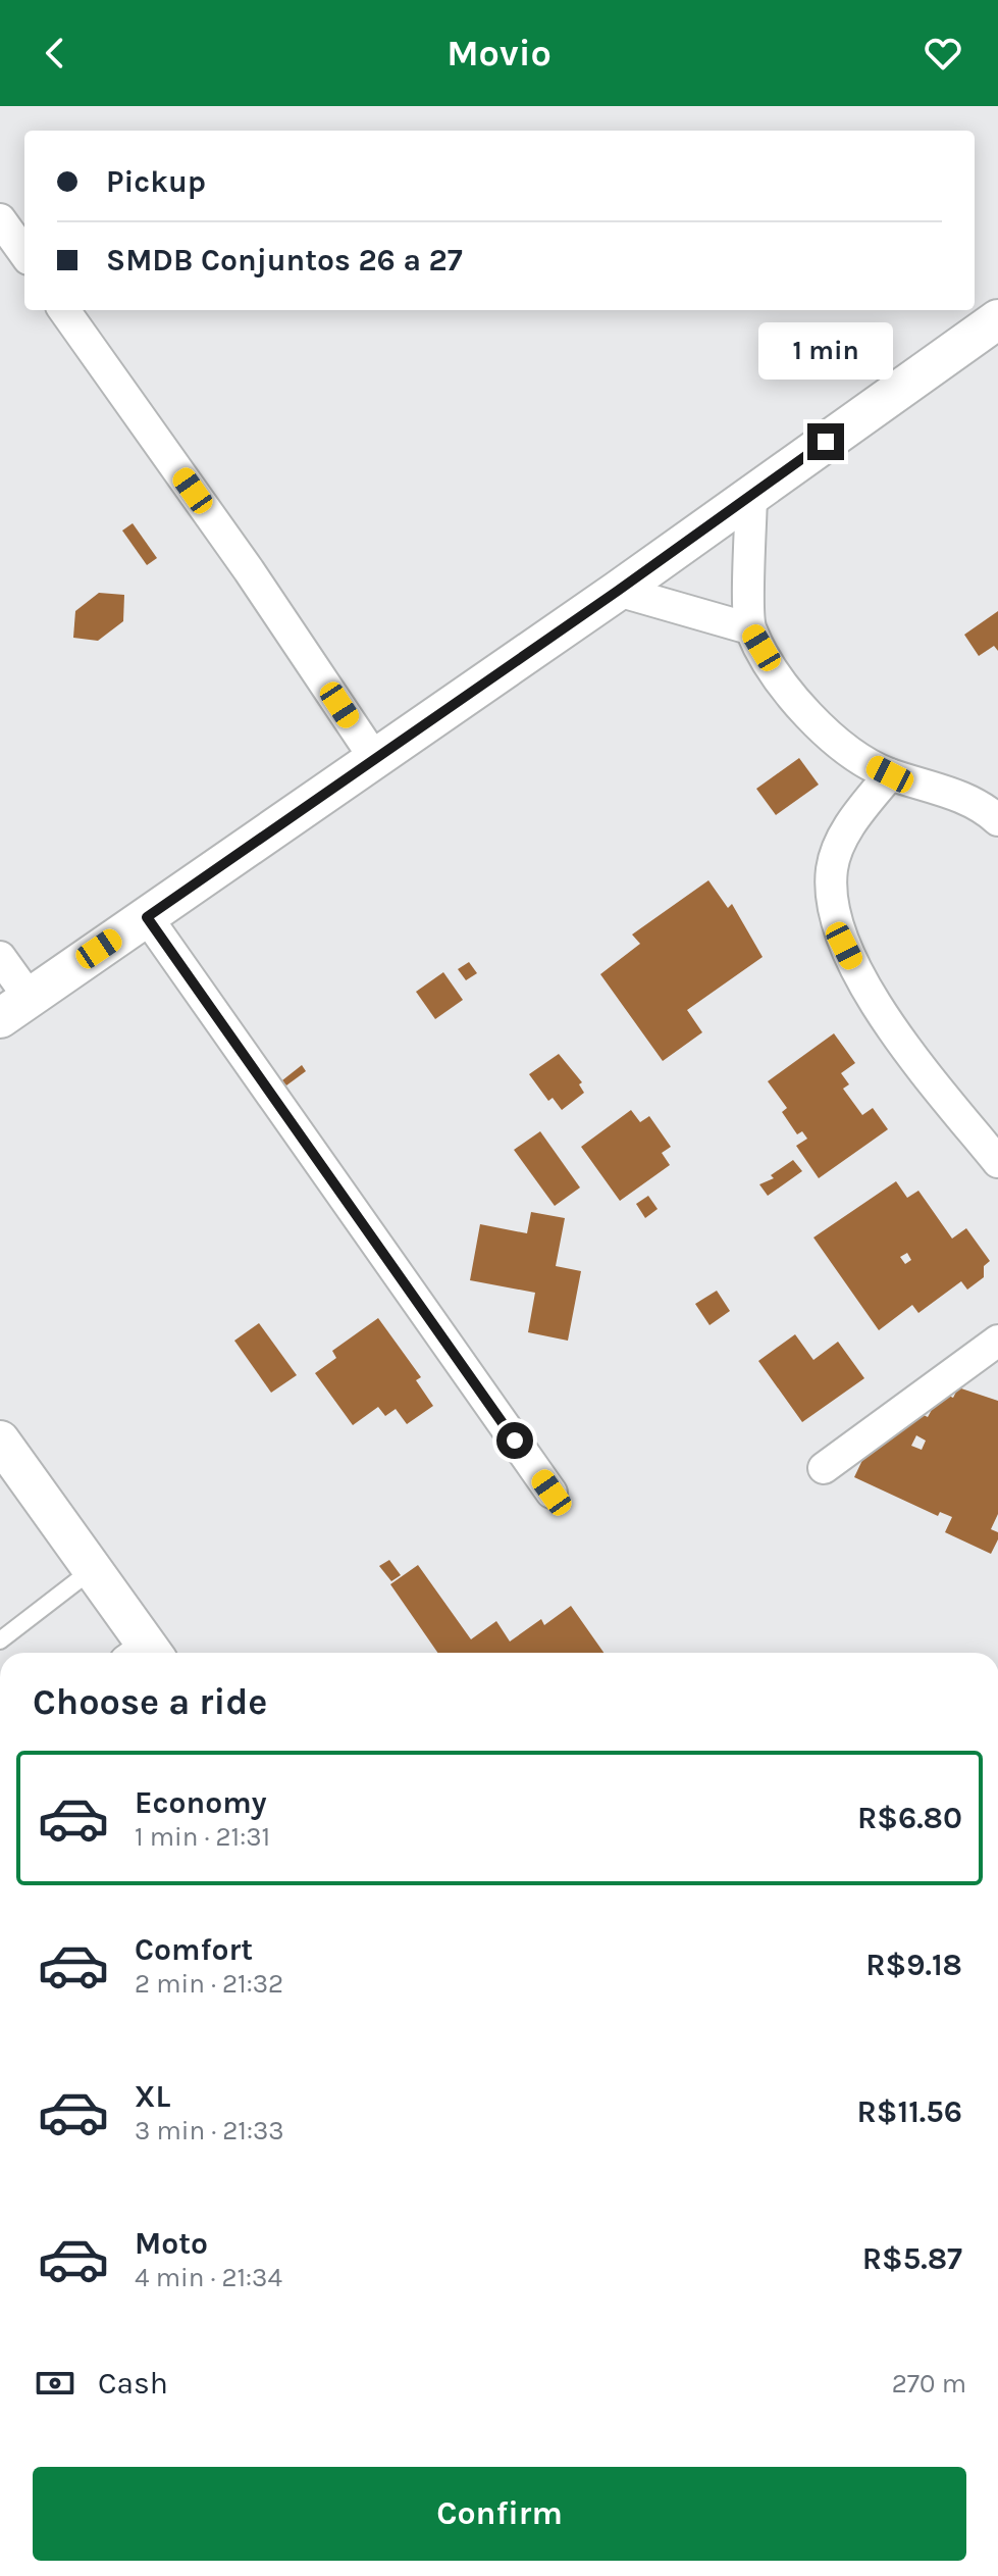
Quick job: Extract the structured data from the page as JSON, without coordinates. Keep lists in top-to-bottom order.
{
  "page": {
    "header": "Movio",
    "banner": ["Pickup", "SMDB Conjuntos 26 a 27"],
    "bubble": "1 min",
    "heading": "Choose a ride",
    "list": [
      {
        "name": "Economy",
        "note": "1 min · 21:31",
        "value": "R$6.80"
      },
      {
        "name": "Comfort",
        "note": "2 min · 21:32",
        "value": "R$9.18"
      },
      {
        "name": "XL",
        "note": "3 min · 21:33",
        "value": "R$11.56"
      },
      {
        "name": "Moto",
        "note": "4 min · 21:34",
        "value": "R$5.87"
      }
    ],
    "pay": ["Cash", "270 m"],
    "buttons": "Confirm"
  }
}
